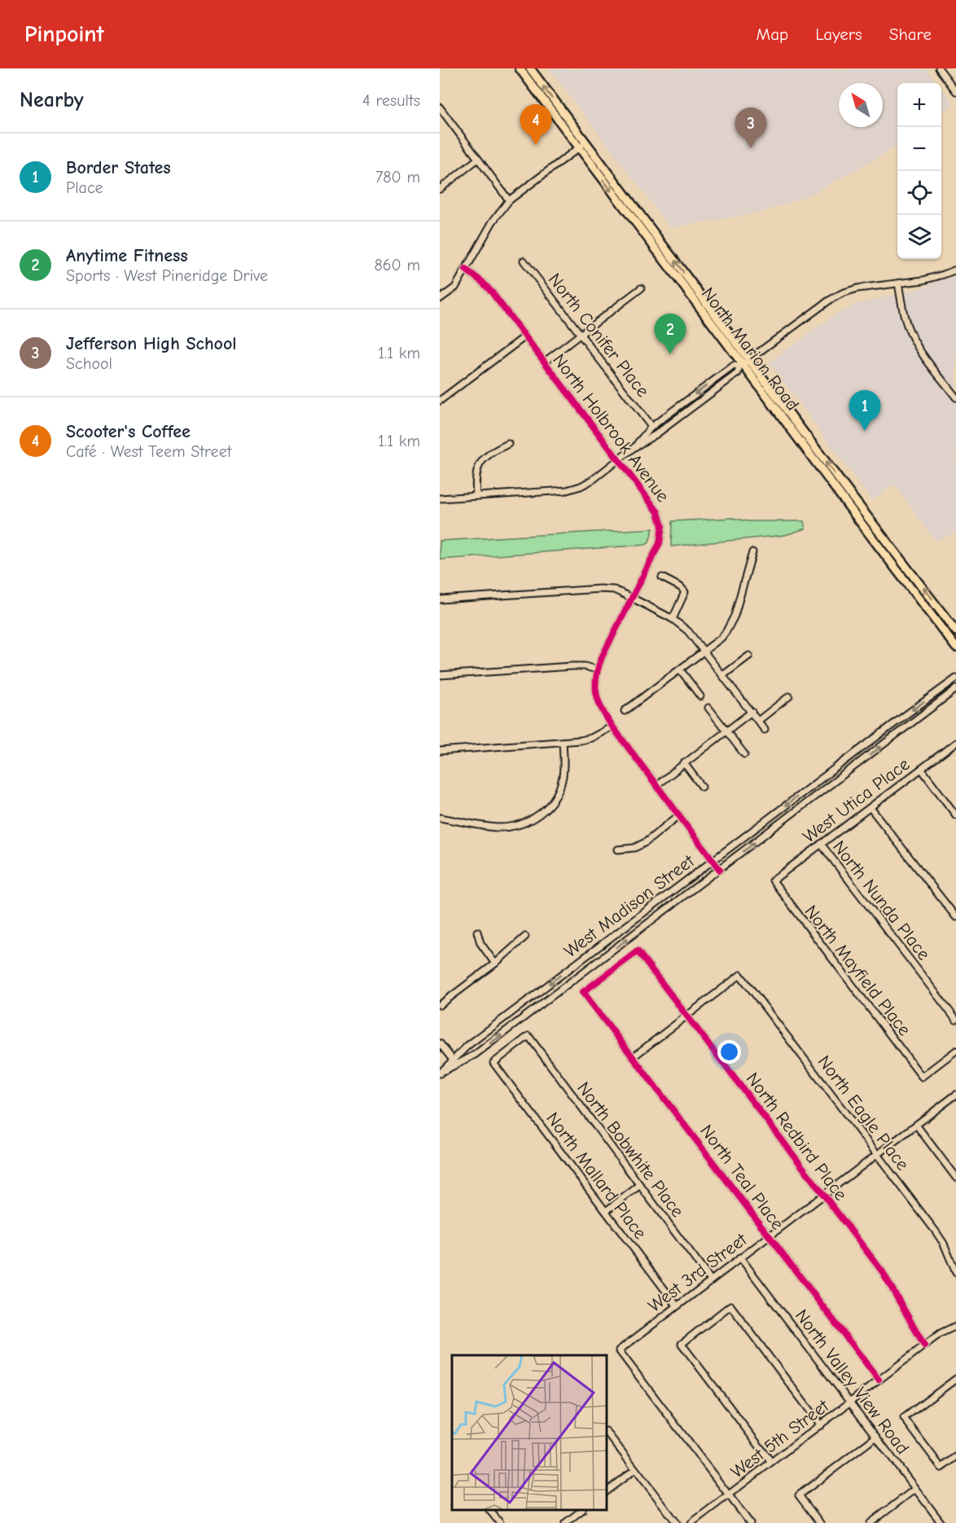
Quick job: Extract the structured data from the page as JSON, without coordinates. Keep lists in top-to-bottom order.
{
  "streets": {
    "main road": ["North Marion Road"],
    "street": [
      "North Conifer Place",
      "North Holbrook Avenue",
      "West Utica Place",
      "North Nunda Place",
      "West Madison Street",
      "North Mayfield Place",
      "North Eagle Place",
      "North Redbird Place",
      "North Bobwhite Place",
      "North Mallard Place",
      "North Teal Place",
      "West 3rd Street",
      "North Valley View Road",
      "West 5th Street"
    ]
  },
  "crossings": [
    ["North Holbrook Avenue", "West Madison Street"],
    ["West Utica Place", "North Nunda Place"],
    ["West Utica Place", "North Mayfield Place"],
    ["North Eagle Place", "North Redbird Place"],
    ["North Eagle Place", "West 3rd Street"],
    ["North Redbird Place", "North Teal Place"],
    ["North Redbird Place", "West 3rd Street"],
    ["North Redbird Place", "West 5th Street"],
    ["North Bobwhite Place", "North Mallard Place"],
    ["North Bobwhite Place", "West 3rd Street"],
    ["North Mallard Place", "West 3rd Street"],
    ["North Teal Place", "West 3rd Street"],
    ["North Teal Place", "West 5th Street"],
    ["West 3rd Street", "North Valley View Road"],
    ["West 3rd Street", "West 5th Street"],
    ["North Valley View Road", "West 5th Street"]
  ],
  "north": "top left",
  "page": {
    "header": "Pinpoint",
    "nav": ["Map", "Layers", "Share"],
    "heading": ["Nearby", "4 results"],
    "map_buttons": ["+", "−"],
    "pins": [
      "4",
      "3",
      "2",
      "1"
    ],
    "list": [
      {
        "mark": "1",
        "name": "Border States",
        "note": "Place",
        "value": "780 m"
      },
      {
        "mark": "2",
        "name": "Anytime Fitness",
        "note": "Sports · West Pineridge Drive",
        "value": "860 m"
      },
      {
        "mark": "3",
        "name": "Jefferson High School",
        "note": "School",
        "value": "1.1 km"
      },
      {
        "mark": "4",
        "name": "Scooter's Coffee",
        "note": "Café · West Teem Street",
        "value": "1.1 km"
      }
    ]
  }
}
